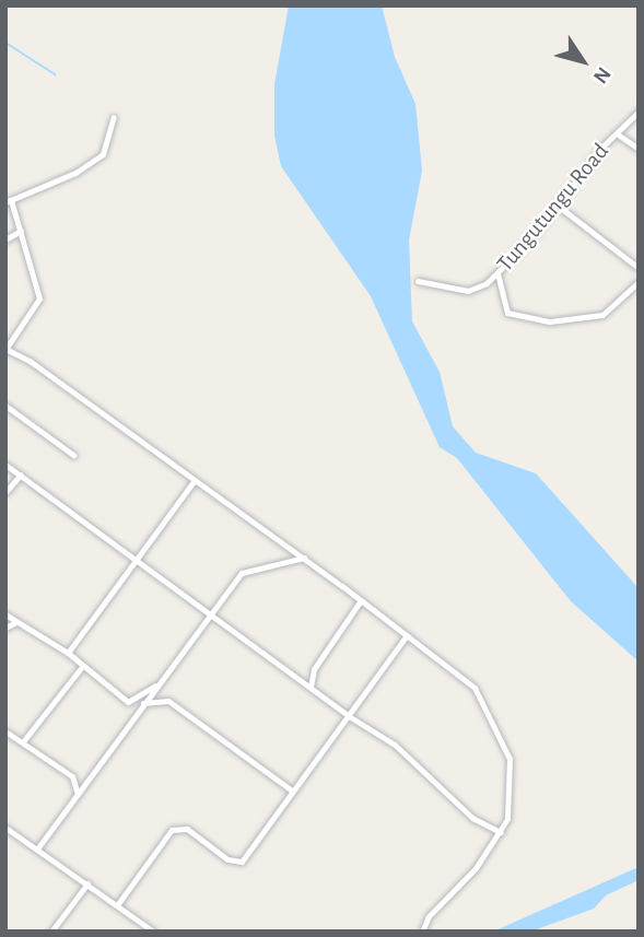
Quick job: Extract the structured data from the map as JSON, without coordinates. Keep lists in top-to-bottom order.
{
  "streets": {
    "street": ["Tungutungu Road"]
  },
  "north": "bottom right"
}
